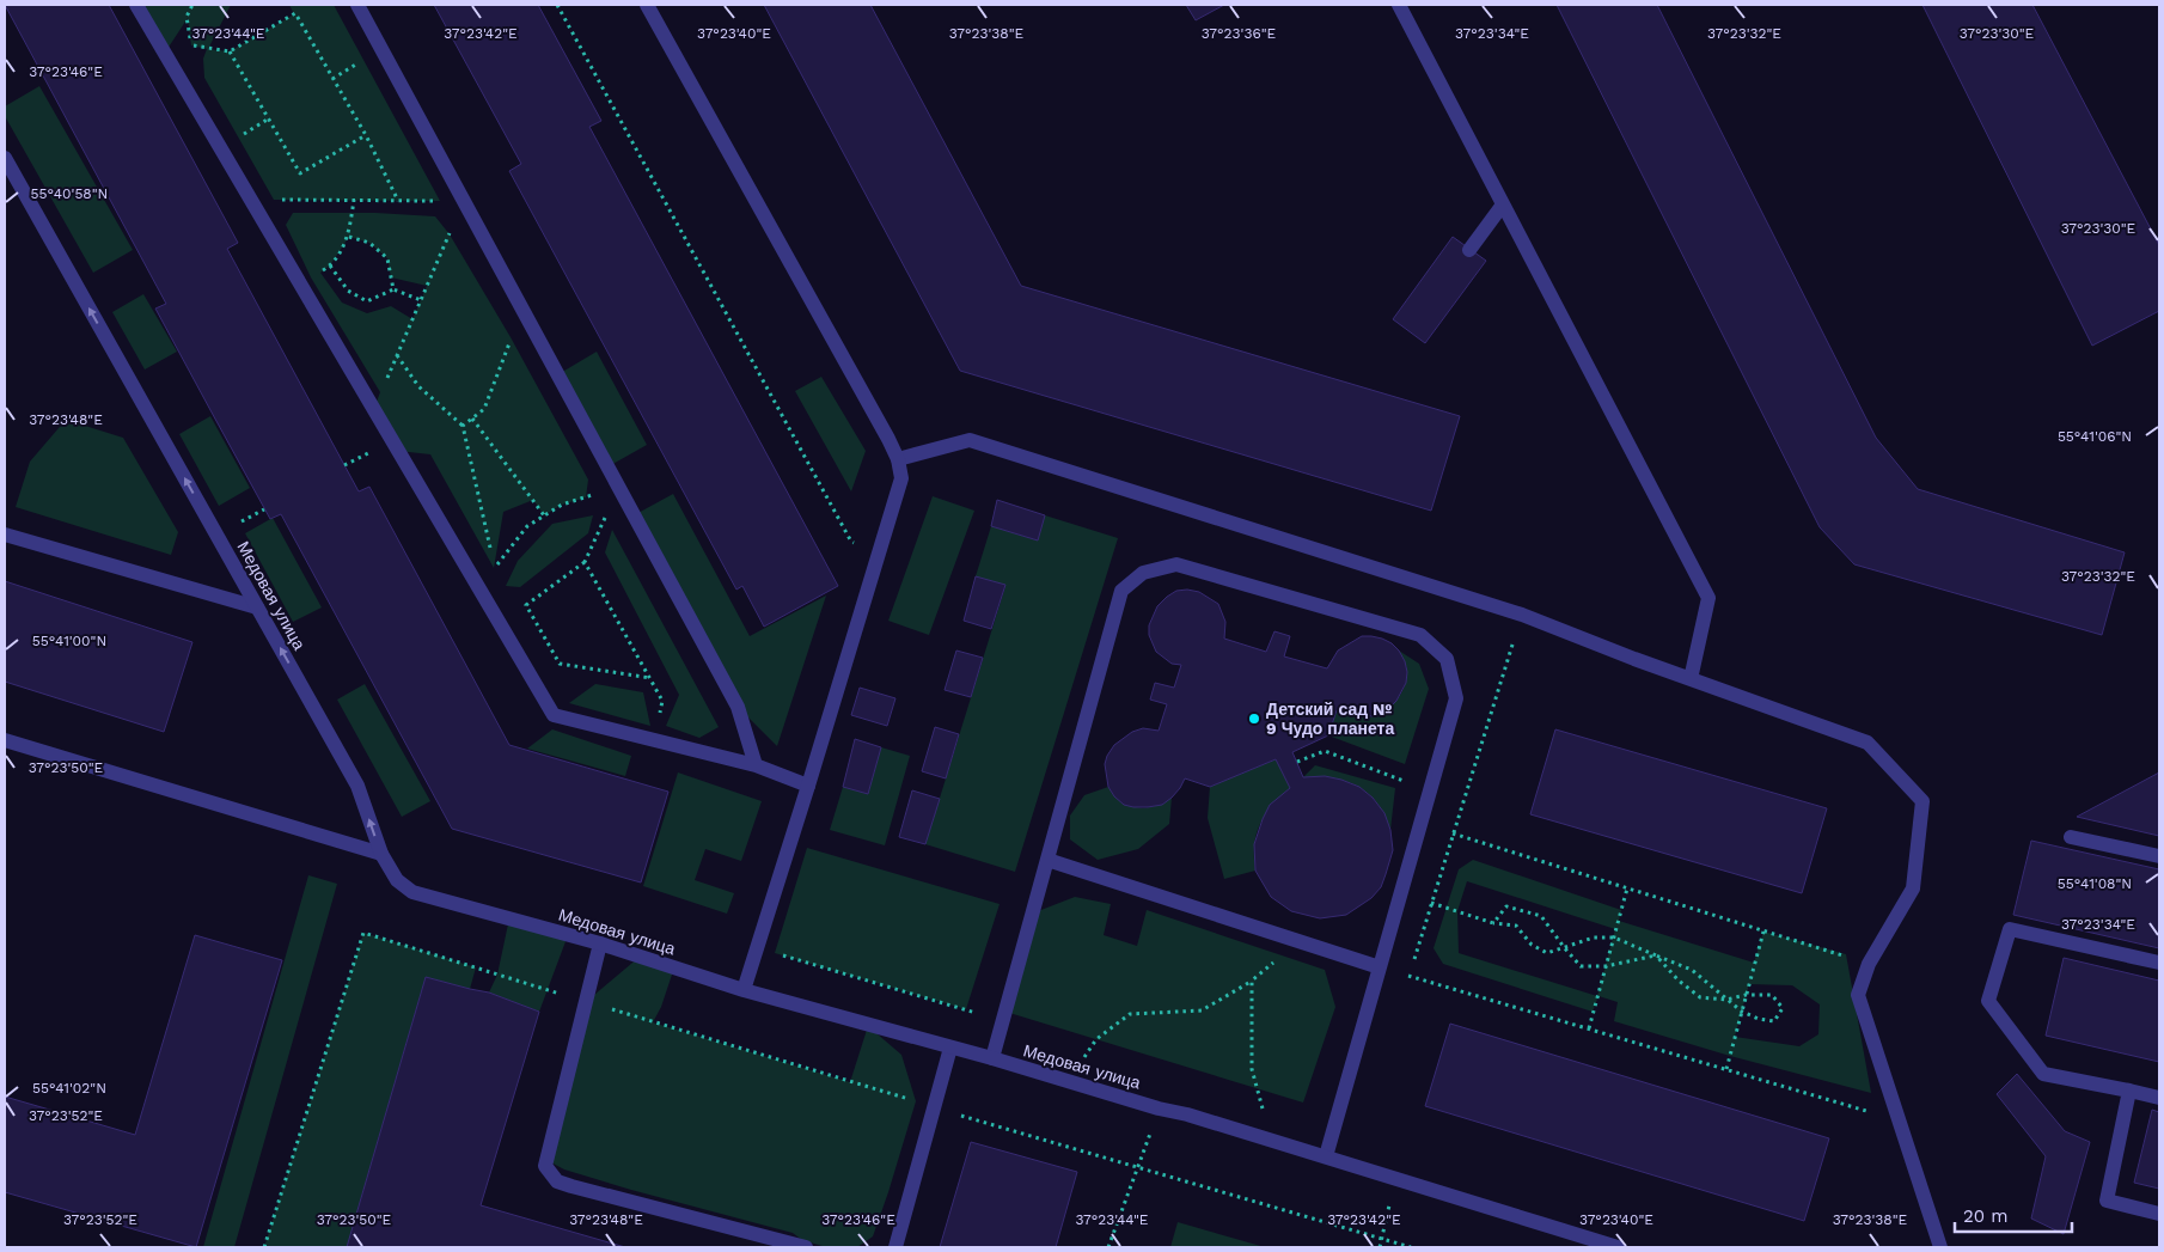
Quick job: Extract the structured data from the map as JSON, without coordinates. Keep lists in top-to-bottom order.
{
  "streets": {
    "street": ["Медовая улица"]
  },
  "one_way": ["Медовая улица"],
  "places": ["Детский сад № 9 Чудо планета"],
  "scale_bar": "20 m",
  "coordinates": [
    "37°23'44\"E",
    "37°23'42\"E",
    "37°23'40\"E",
    "37°23'38\"E",
    "37°23'36\"E",
    "37°23'34\"E",
    "37°23'32\"E",
    "37°23'30\"E",
    "37°23'46\"E",
    "55°40'58\"N",
    "37°23'48\"E",
    "55°41'06\"N",
    "55°41'00\"N",
    "37°23'50\"E",
    "55°41'08\"N",
    "55°41'02\"N",
    "37°23'52\"E"
  ]
}
